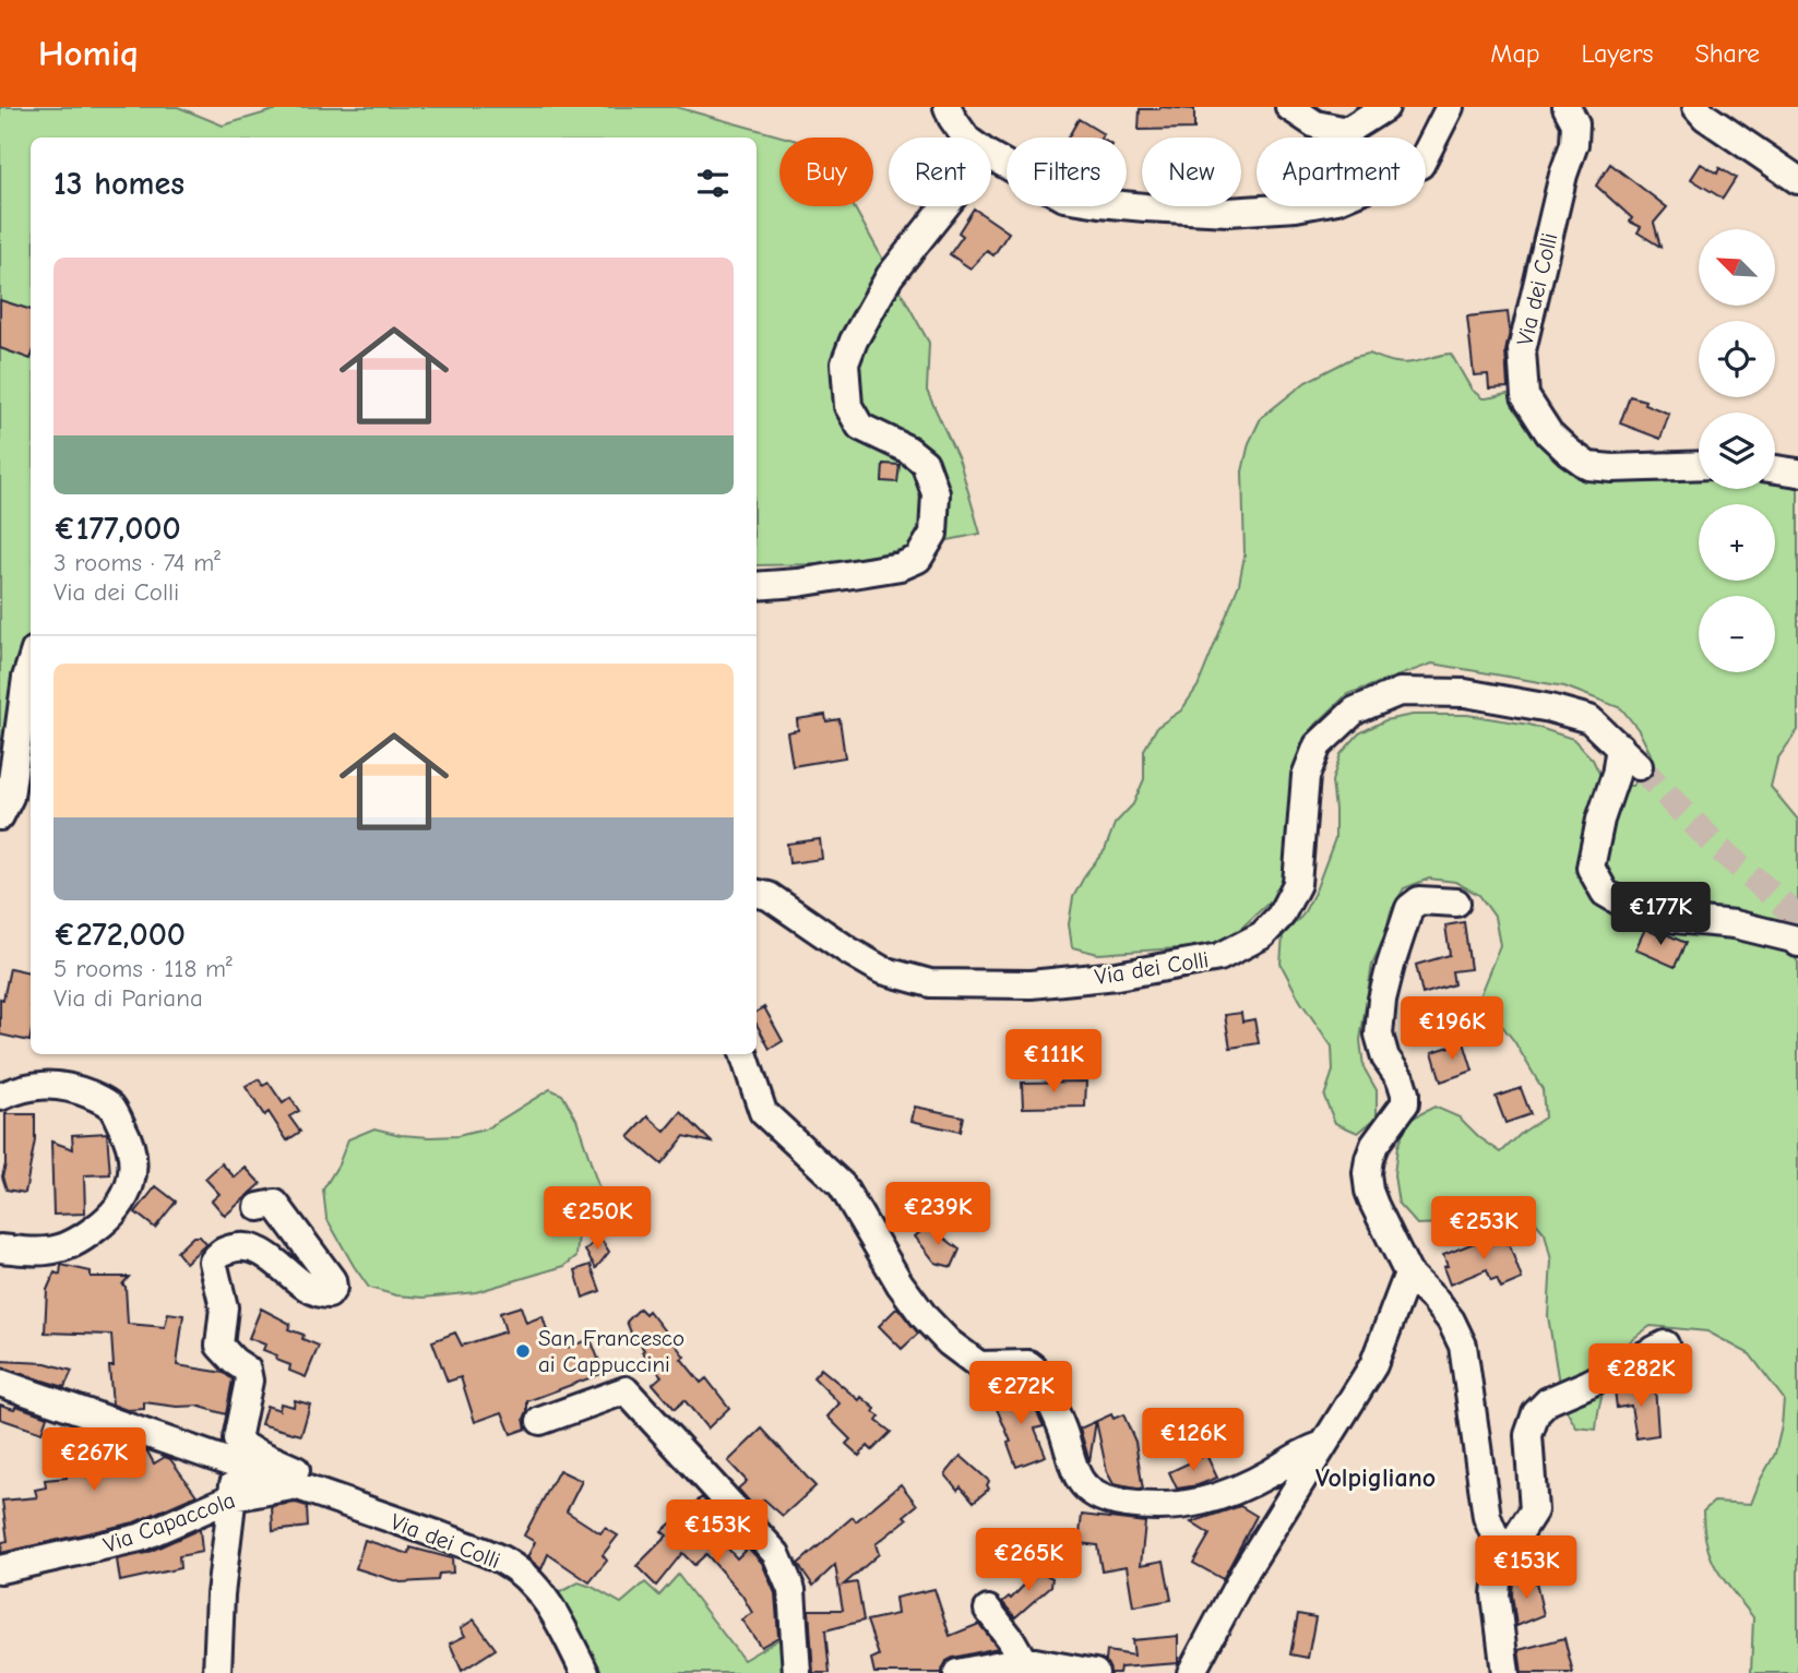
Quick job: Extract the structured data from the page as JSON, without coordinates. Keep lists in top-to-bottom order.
{
  "streets": {
    "street": ["Via dei Colli", "Via Capaccola"]
  },
  "crossings": [
    ["Via dei Colli", "Via Capaccola"]
  ],
  "districts": ["Volpigliano"],
  "places": ["San Francesco ai Cappuccini"],
  "north": "top left",
  "page": {
    "header": "Homiq",
    "nav": ["Map", "Layers", "Share"],
    "chip": [
      "Buy",
      "Rent",
      "Filters",
      "New",
      "Apartment"
    ],
    "heading": "13 homes",
    "map_buttons": ["+", "−"],
    "list": [
      {
        "name": "€177,000",
        "note": "3 rooms · 74 m² · Via dei Colli"
      },
      {
        "name": "€272,000",
        "note": "5 rooms · 118 m² · Via di Pariana"
      }
    ],
    "price": [
      "€177K",
      "€196K",
      "€111K",
      "€239K",
      "€250K",
      "€253K",
      "€282K",
      "€272K",
      "€126K",
      "€267K",
      "€153K",
      "€265K",
      "€153K"
    ]
  }
}
